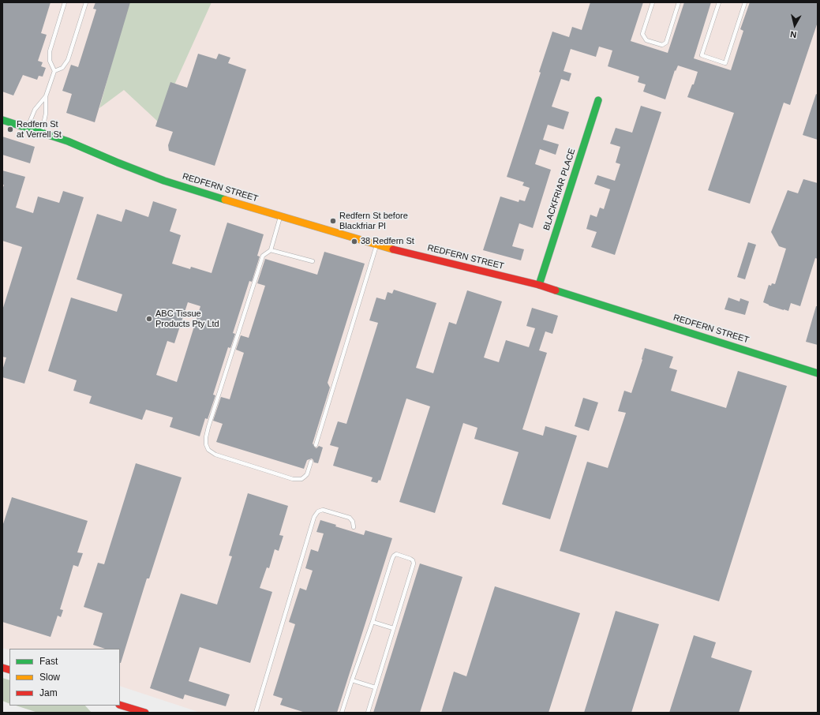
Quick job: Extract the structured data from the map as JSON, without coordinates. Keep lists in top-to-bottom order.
{
  "streets": {
    "street": ["REDFERN STREET", "BLACKFRIAR PLACE"]
  },
  "crossings": [
    ["REDFERN STREET", "BLACKFRIAR PLACE"]
  ],
  "places": [
    "Redfern St at Verrell St",
    "Redfern St before Blackfriar Pl",
    "38 Redfern St",
    "ABC Tissue Products Pty Ltd"
  ],
  "legend": ["Fast", "Slow", "Jam"],
  "north": "bottom"
}
